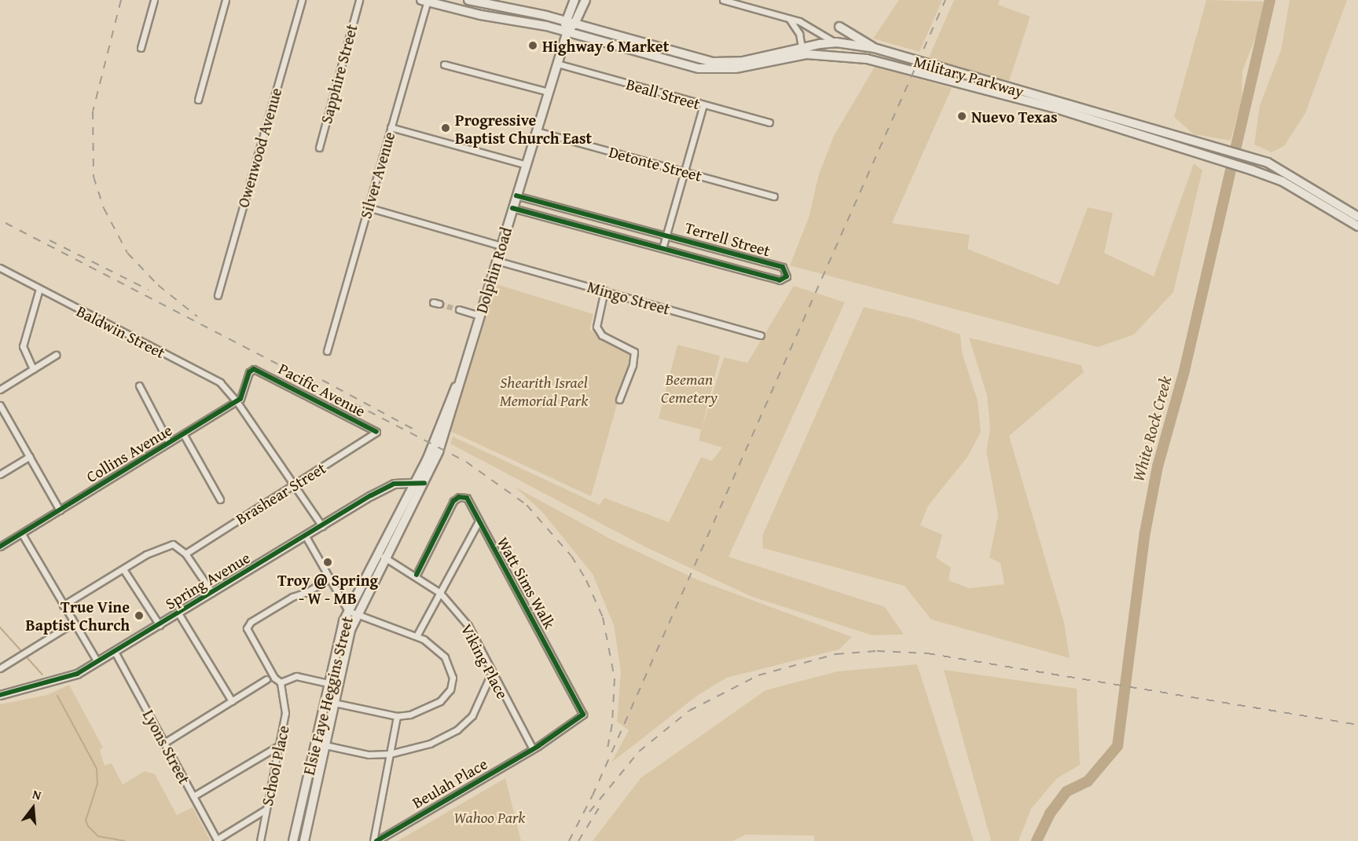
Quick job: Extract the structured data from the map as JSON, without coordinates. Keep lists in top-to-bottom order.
{
  "streets": {
    "main road": ["Military Parkway", "Dolphin Road", "Elsie Faye Heggins Street"],
    "street": [
      "Sapphire Street",
      "Beall Street",
      "Owenwood Avenue",
      "Detonte Street",
      "Silver Avenue",
      "Terrell Street",
      "Mingo Street",
      "Baldwin Street",
      "Pacific Avenue",
      "Collins Avenue",
      "Brashear Street",
      "Spring Avenue",
      "Watt Sims Walk",
      "Viking Place",
      "Lyons Street",
      "School Place",
      "Beulah Place"
    ]
  },
  "crossings": [
    ["Military Parkway", "Silver Avenue"],
    ["Military Parkway", "Dolphin Road"],
    ["Beall Street", "Dolphin Road"],
    ["Detonte Street", "Dolphin Road"],
    ["Terrell Street", "Dolphin Road"],
    ["Dolphin Road", "Mingo Street"],
    ["Dolphin Road", "Spring Avenue"],
    ["Dolphin Road", "Elsie Faye Heggins Street"],
    ["Baldwin Street", "Pacific Avenue"],
    ["Baldwin Street", "Collins Avenue"],
    ["Baldwin Street", "Brashear Street"],
    ["Baldwin Street", "Spring Avenue"],
    ["Pacific Avenue", "Collins Avenue"],
    ["Pacific Avenue", "Brashear Street"],
    ["Spring Avenue", "Elsie Faye Heggins Street"],
    ["Spring Avenue", "Lyons Street"],
    ["Watt Sims Walk", "Viking Place"],
    ["Watt Sims Walk", "Beulah Place"],
    ["Viking Place", "Elsie Faye Heggins Street"],
    ["Viking Place", "Beulah Place"]
  ],
  "water": ["White Rock Creek"],
  "parks": ["Beeman Cemetery", "Shearith Israel Memorial Park", "Wahoo Park"],
  "places": [
    "Highway 6 Market",
    "Nuevo Texas",
    "Progressive Baptist Church East",
    "Troy @ Spring - W - MB",
    "True Vine Baptist Church"
  ],
  "north": "top"
}
